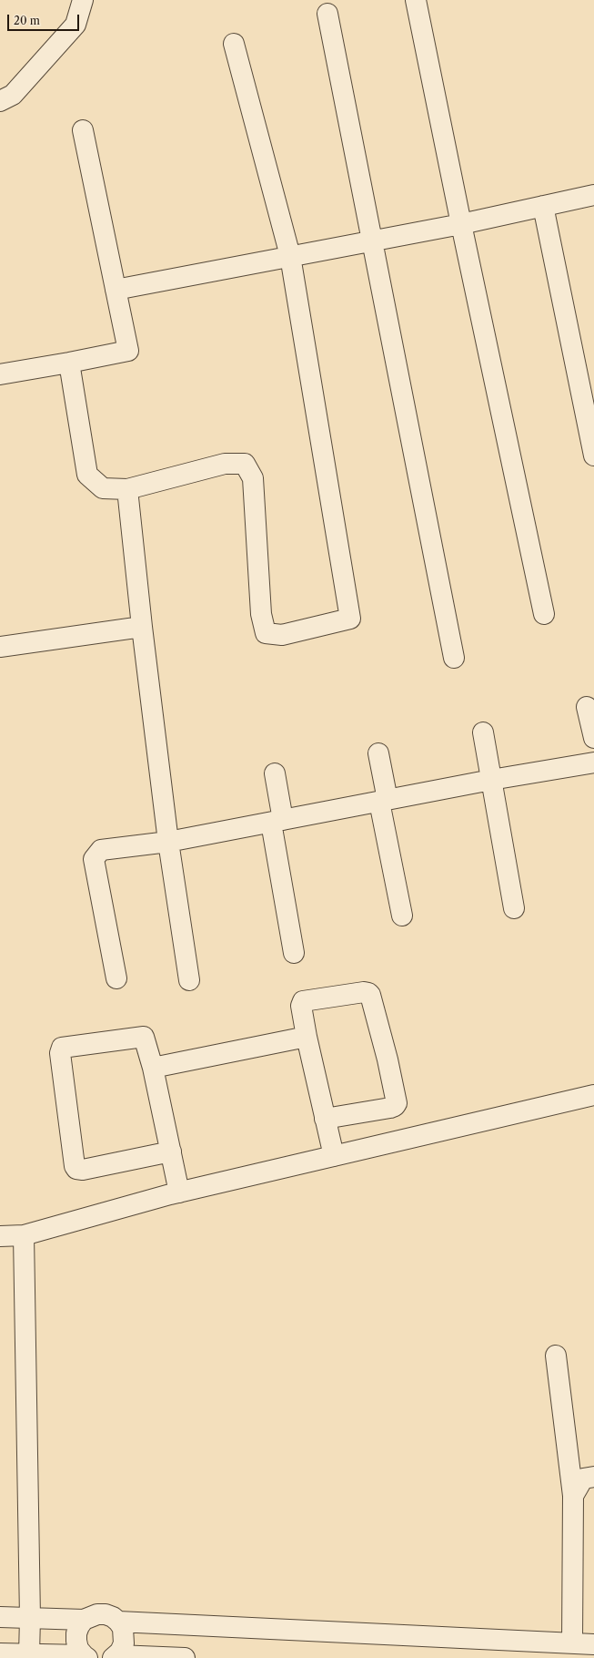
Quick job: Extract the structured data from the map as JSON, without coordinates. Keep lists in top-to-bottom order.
{
  "scale_bar": "20 m"
}
